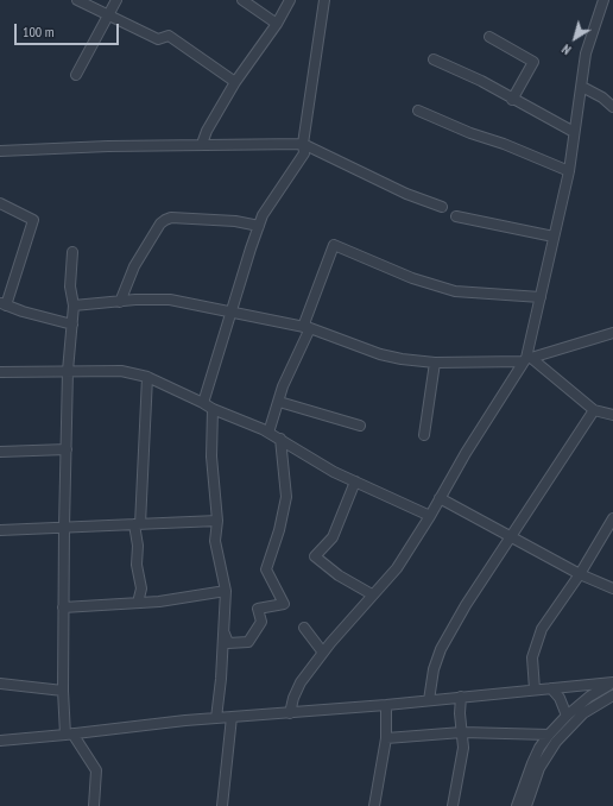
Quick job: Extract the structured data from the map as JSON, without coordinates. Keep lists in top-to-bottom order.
{
  "scale_bar": "100 m",
  "north": "bottom left"
}
